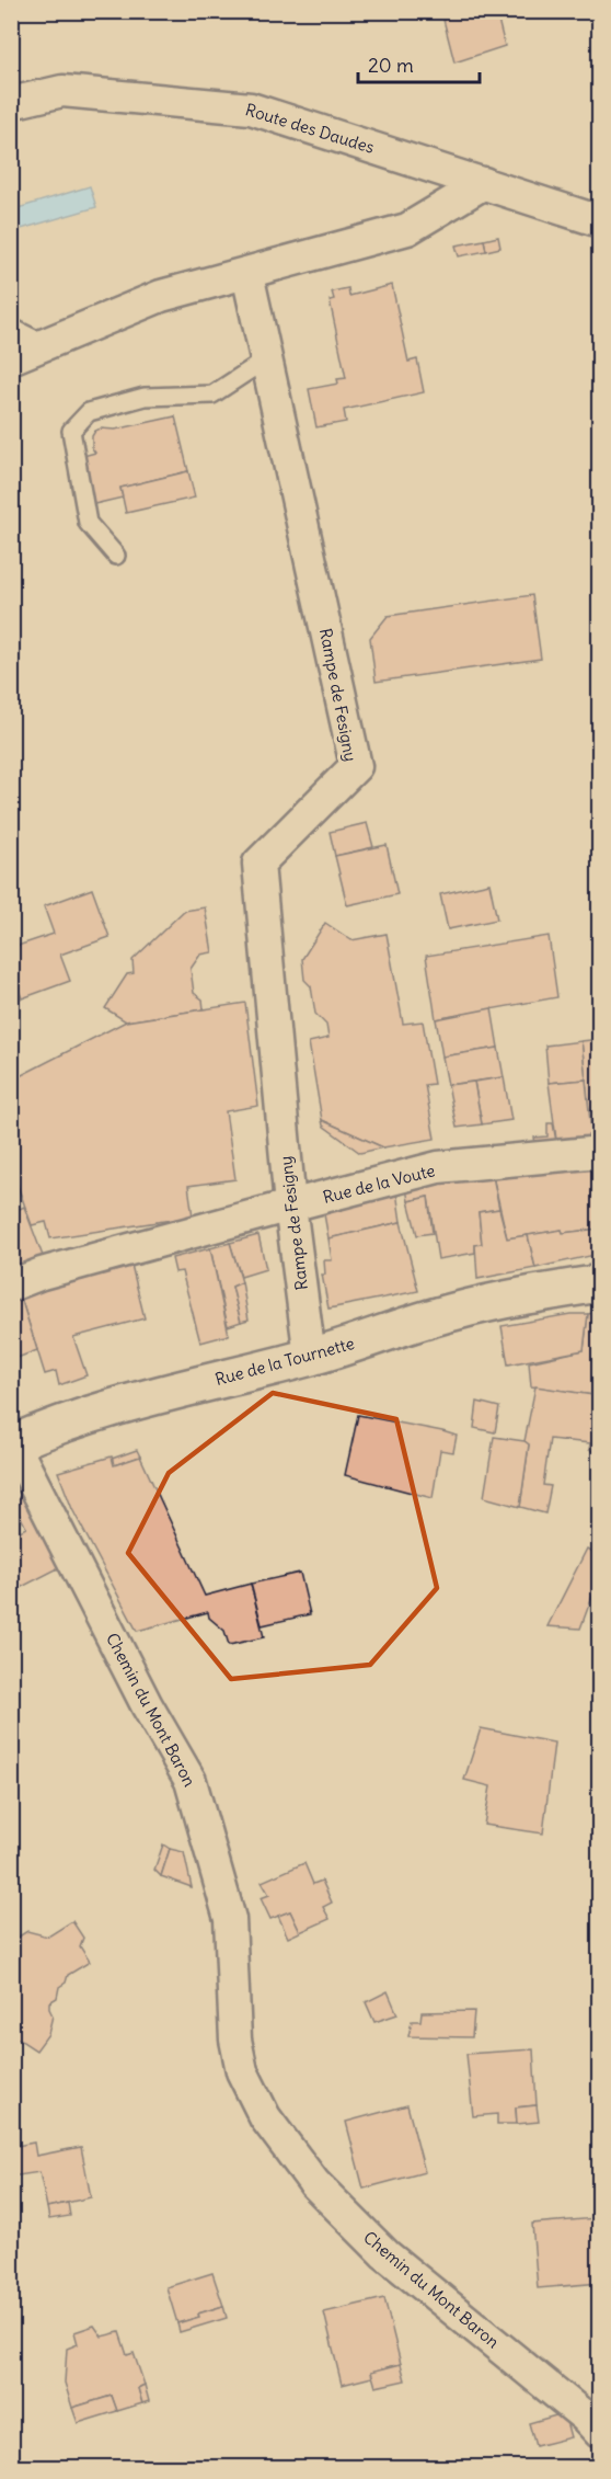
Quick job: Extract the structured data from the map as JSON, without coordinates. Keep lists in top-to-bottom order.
{
  "streets": {
    "main road": ["Rue de la Tournette"],
    "street": [
      "Route des Daudes",
      "Rampe de Fesigny",
      "Rue de la Voute",
      "Chemin du Mont Baron"
    ]
  },
  "crossings": [
    ["Rampe de Fesigny", "Rue de la Voute"],
    ["Rampe de Fesigny", "Rue de la Tournette"],
    ["Rue de la Tournette", "Chemin du Mont Baron"]
  ],
  "scale_bar": "20 m"
}
